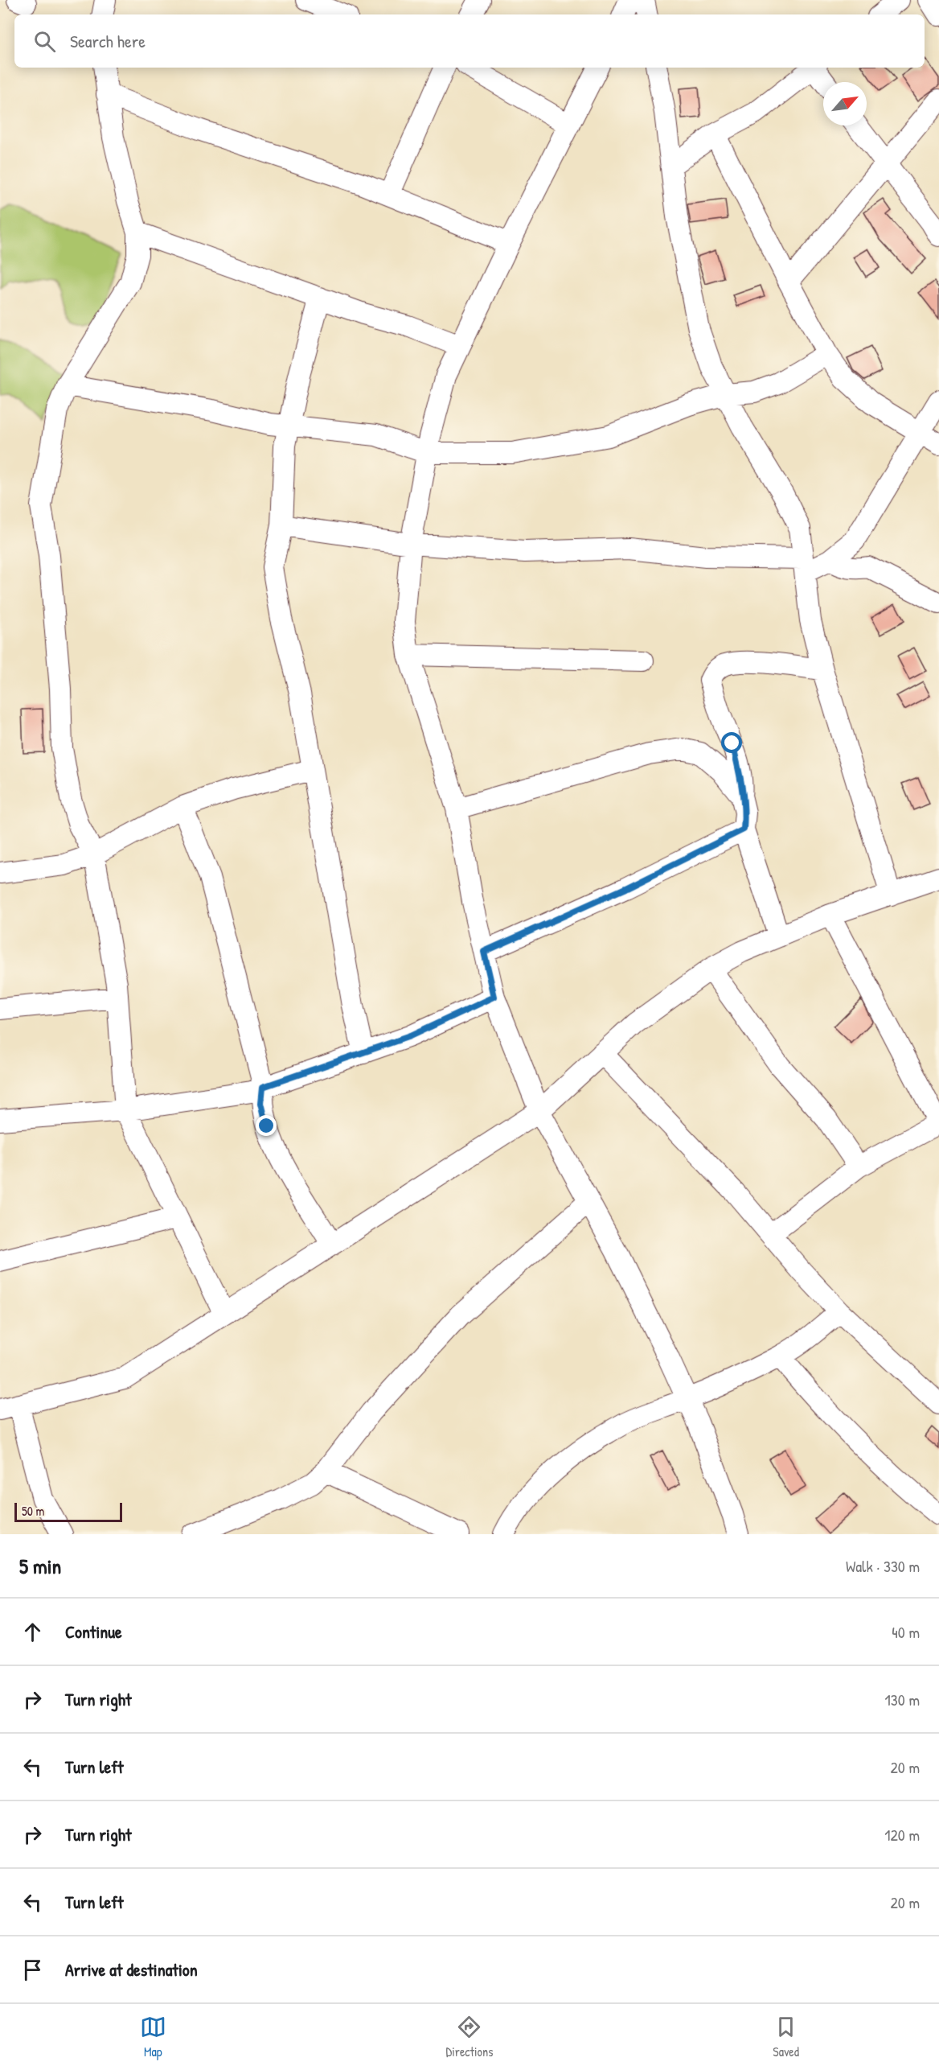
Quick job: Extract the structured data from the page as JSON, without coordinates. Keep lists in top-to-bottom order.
{
  "scale_bar": "50 m",
  "north": "top right",
  "page": {
    "search": "Search here",
    "scale": "50 m",
    "heading": ["5 min", "Walk · 330 m"],
    "list": [
      ["Continue", "40 m"],
      ["Turn right", "130 m"],
      ["Turn left", "20 m"],
      ["Turn right", "120 m"],
      ["Turn left", "20 m"],
      "Arrive at destination"
    ],
    "nav": ["Map", "Directions", "Saved"]
  }
}
